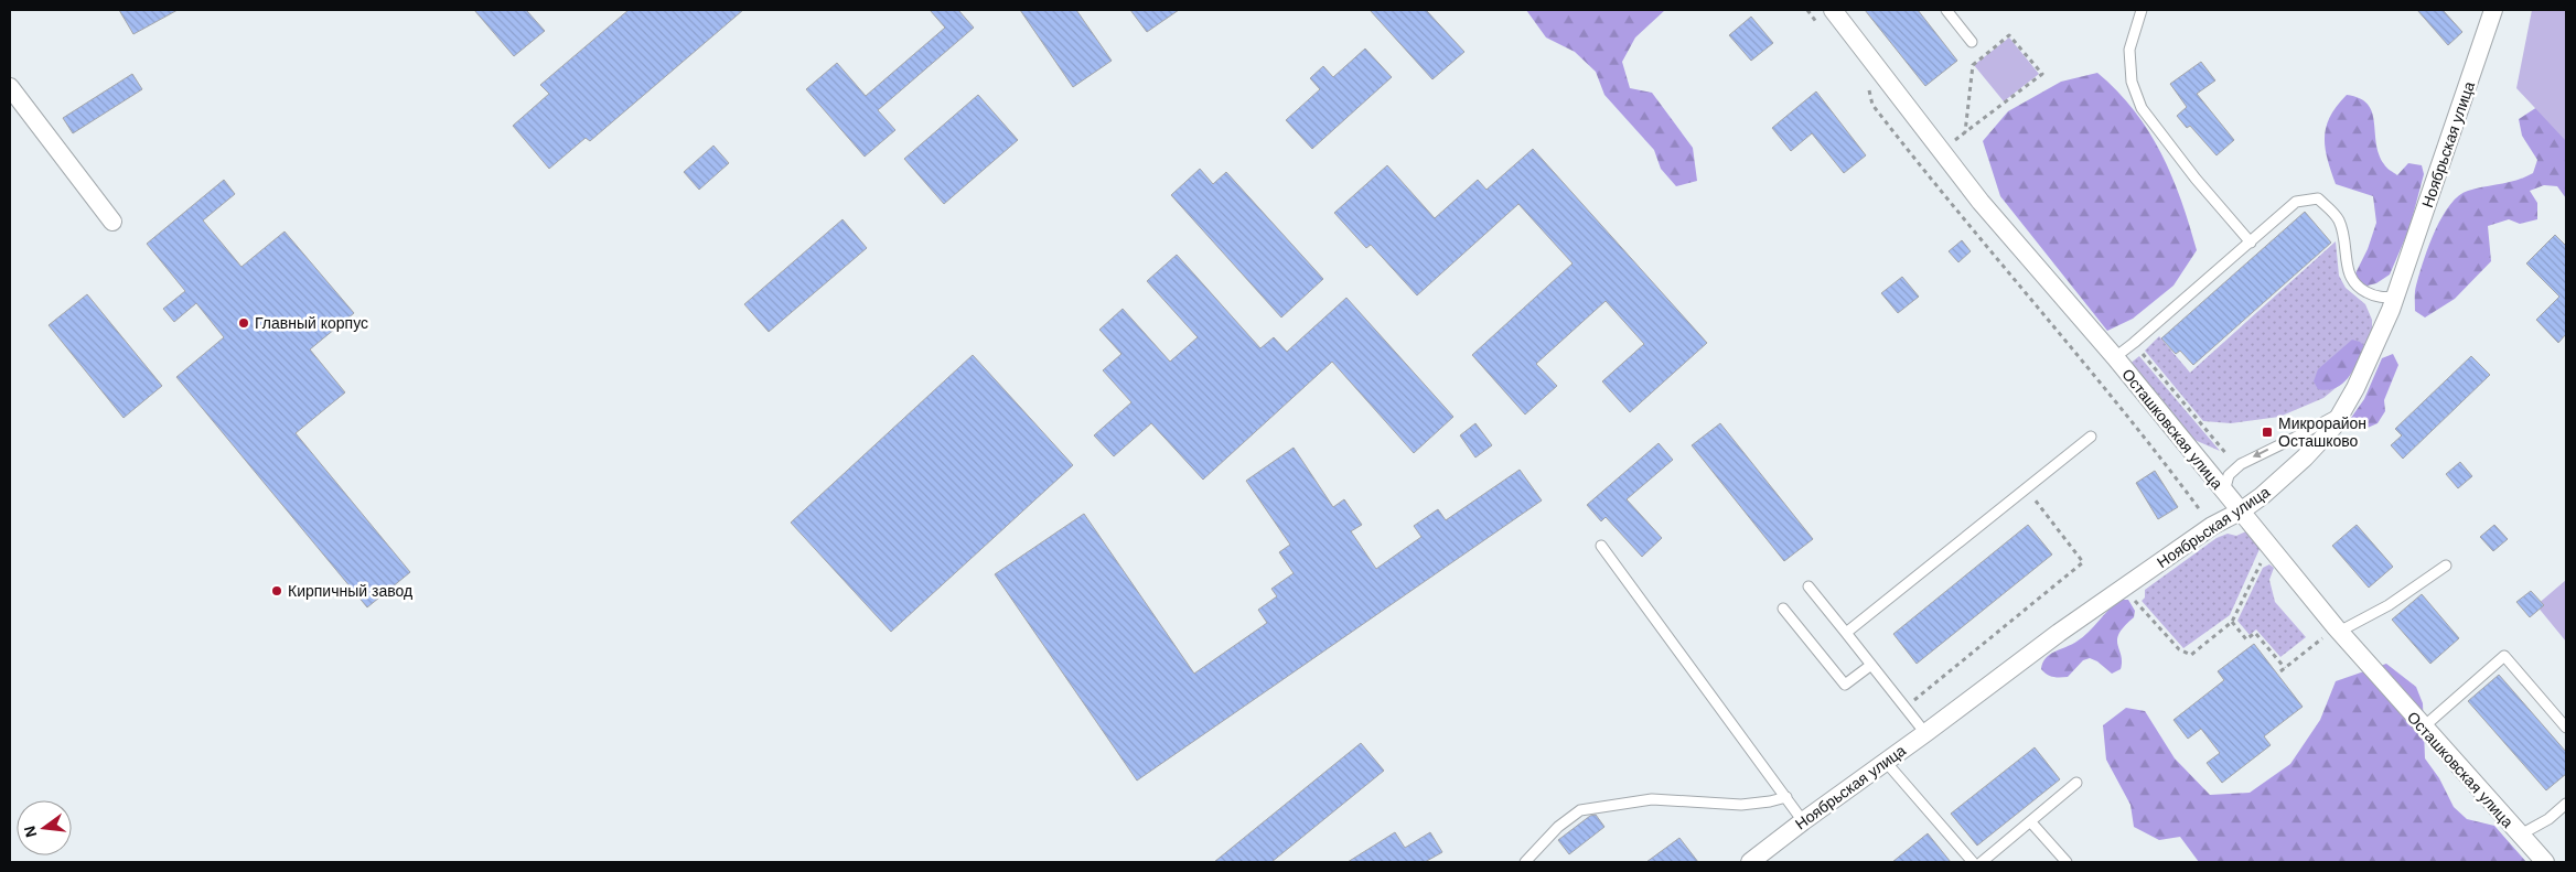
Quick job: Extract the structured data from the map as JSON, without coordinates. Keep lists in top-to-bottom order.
{
  "streets": {
    "street": ["Ноябрьская улица", "Осташковская улица"]
  },
  "crossings": [
    ["Ноябрьская улица", "Осташковская улица"]
  ],
  "places": {
    "other": ["Главный корпус", "Кирпичный завод"],
    "transit": ["Микрорайон Осташково"]
  },
  "north": "left"
}
